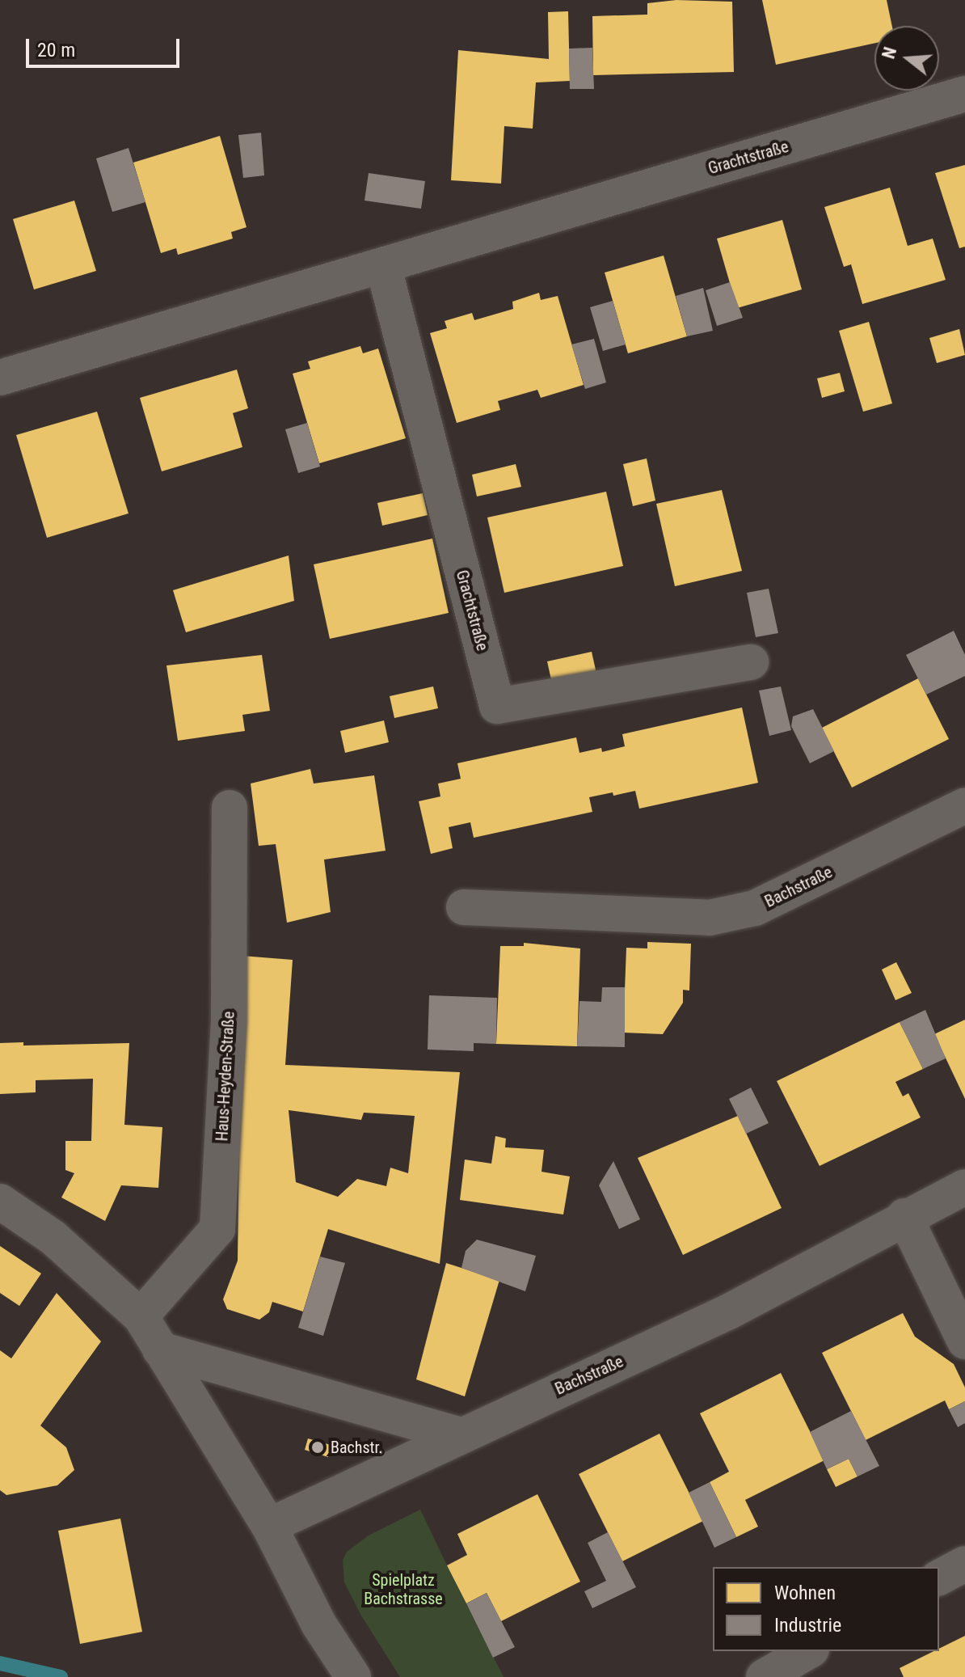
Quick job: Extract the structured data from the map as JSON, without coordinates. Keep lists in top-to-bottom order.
{
  "streets": {
    "street": ["Grachtstraße", "Bachstraße", "Haus-Heyden-Straße"]
  },
  "parks": ["Spielplatz Bachstrasse"],
  "places": ["Bachstr."],
  "legend": ["Wohnen", "Industrie"],
  "scale_bar": "20 m",
  "north": "left"
}
